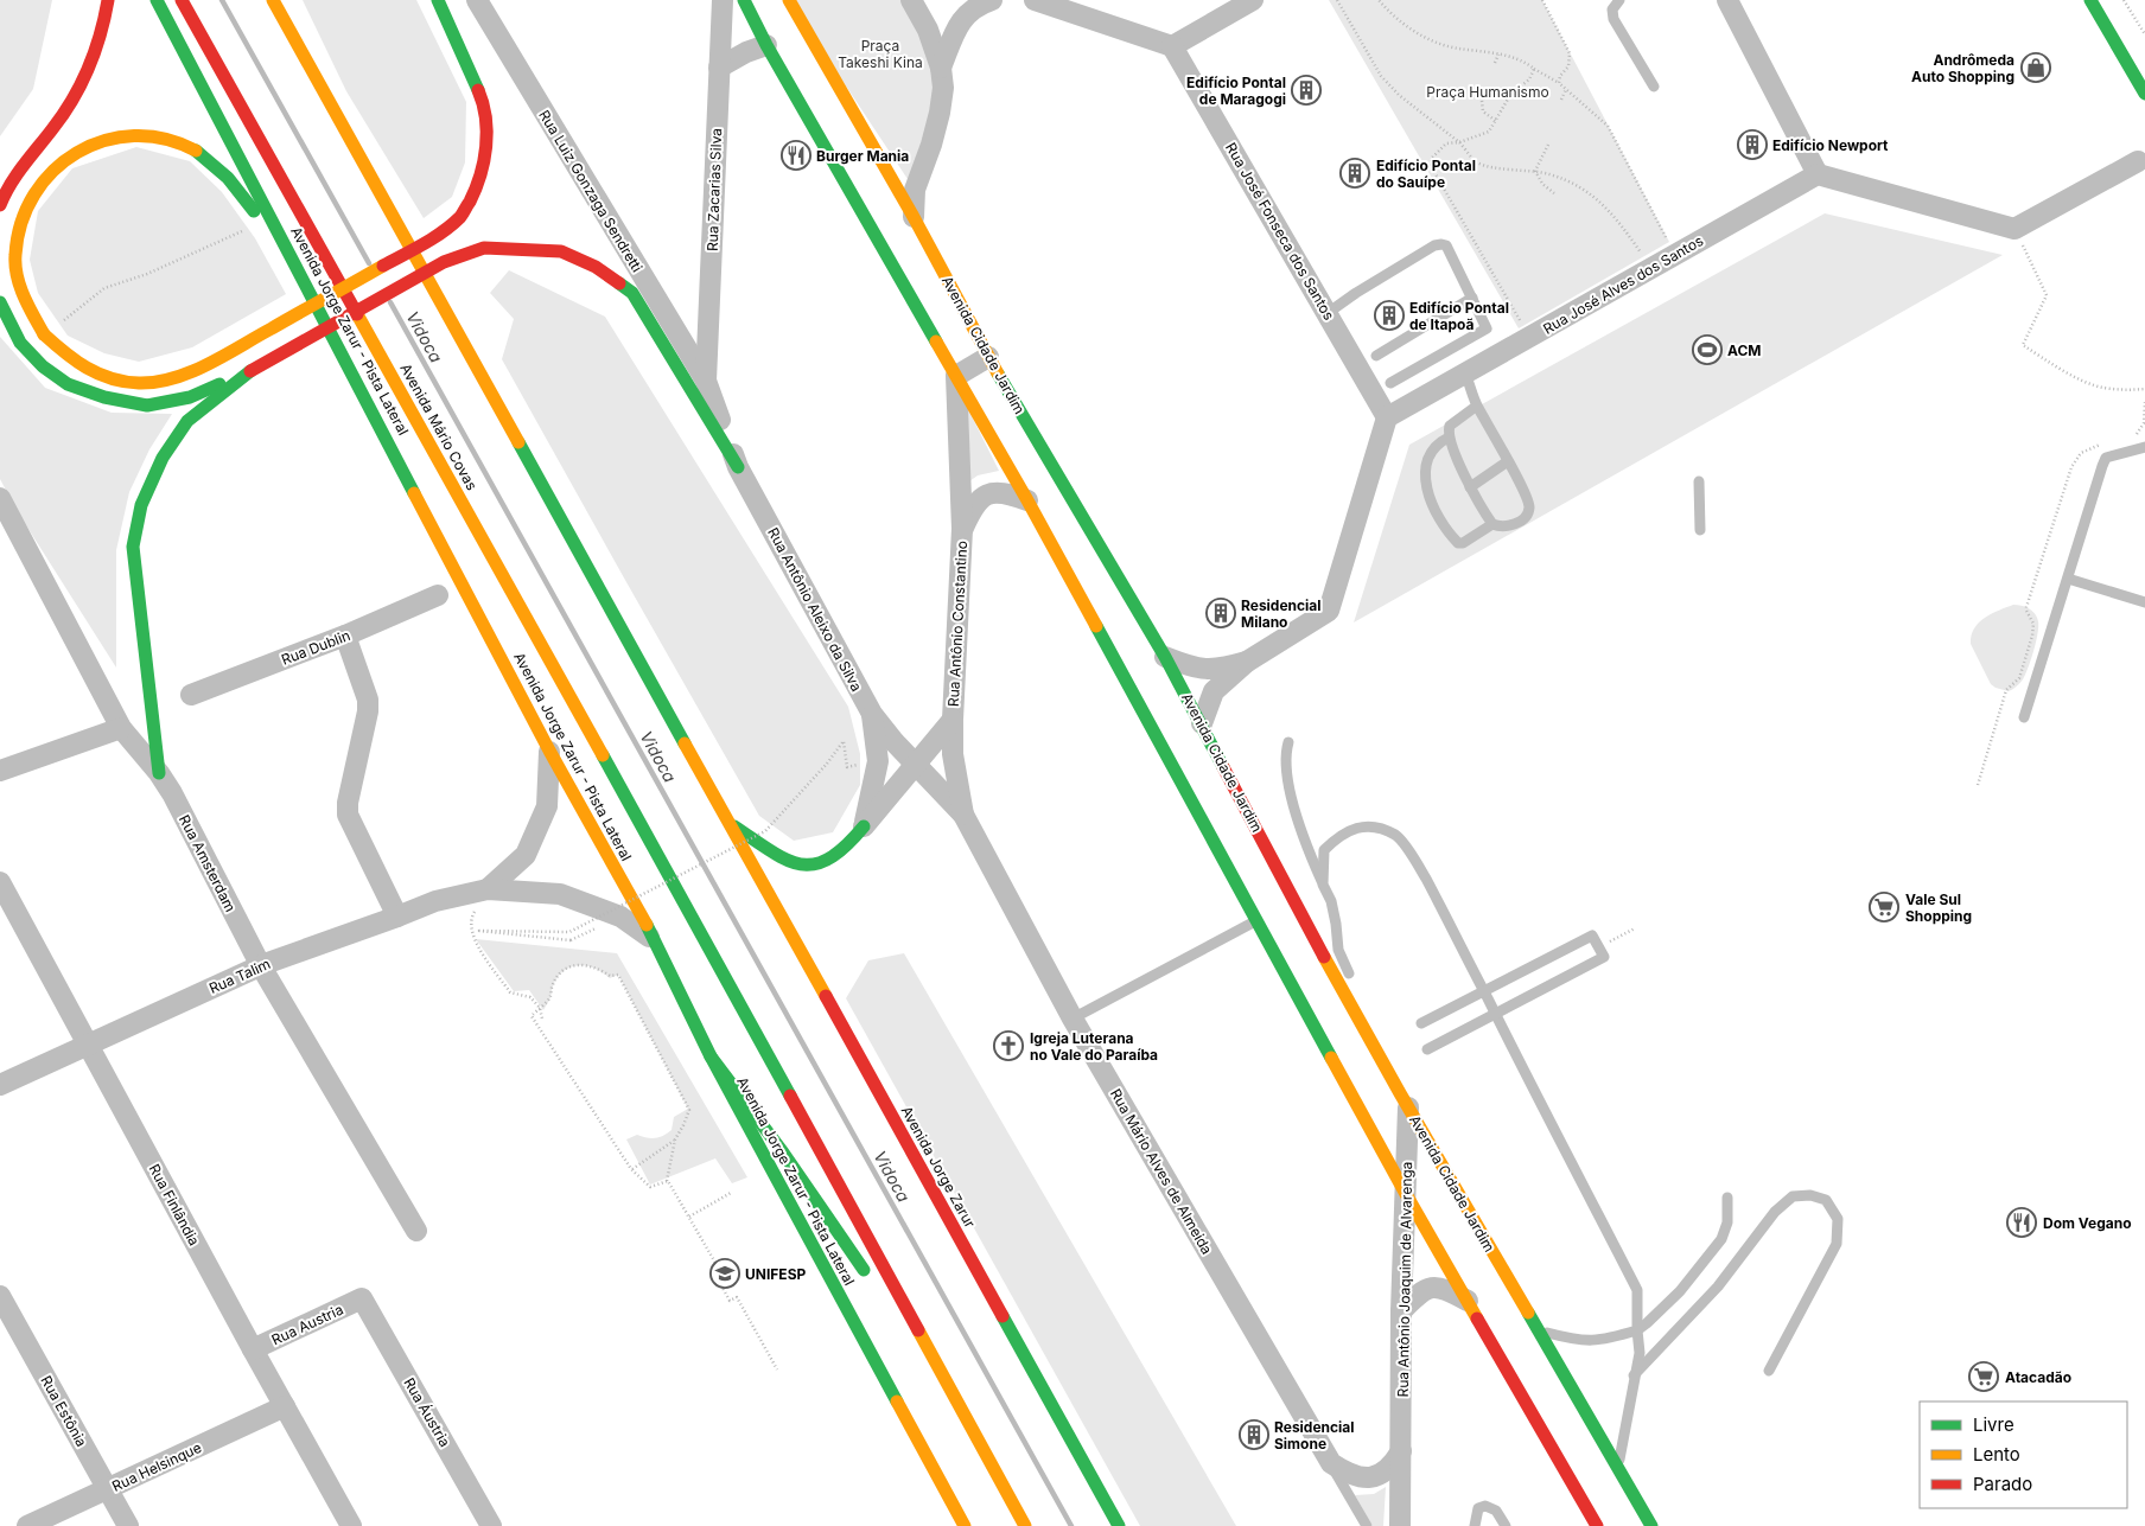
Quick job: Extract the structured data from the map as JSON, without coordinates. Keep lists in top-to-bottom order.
{
  "streets": {
    "main road": [
      "Avenida Jorge Zarur - Pista Lateral",
      "Avenida Cidade Jardim",
      "Avenida Mário Covas",
      "Avenida Jorge Zarur"
    ],
    "street": [
      "Rua Zacarias Silva",
      "Rua Luiz Gonzaga Sendretti",
      "Rua José Fonseca dos Santos",
      "Rua José Alves dos Santos",
      "Rua Antônio Aleixo da Silva",
      "Rua Antônio Constantino",
      "Rua Dublin",
      "Rua Amsterdam",
      "Rua Talim",
      "Rua Mário Alves de Almeida",
      "Rua Finlândia",
      "Rua Antônio Joaquim de Alvarenga",
      "Rua Austria",
      "Rua Estônia",
      "Rua Áustria",
      "Rua Helsinque"
    ]
  },
  "crossings": [
    ["Rua Zacarias Silva", "Rua Luiz Gonzaga Sendretti"],
    ["Rua Zacarias Silva", "Rua Antônio Aleixo da Silva"],
    ["Rua Luiz Gonzaga Sendretti", "Rua Antônio Aleixo da Silva"],
    ["Rua José Fonseca dos Santos", "Rua José Alves dos Santos"],
    ["Avenida Jorge Zarur - Pista Lateral", "Rua Talim"],
    ["Avenida Cidade Jardim", "Rua Antônio Joaquim de Alvarenga"],
    ["Rua Antônio Aleixo da Silva", "Rua Antônio Constantino"],
    ["Rua Antônio Aleixo da Silva", "Rua Mário Alves de Almeida"],
    ["Rua Antônio Constantino", "Rua Mário Alves de Almeida"],
    ["Rua Amsterdam", "Rua Talim"],
    ["Rua Talim", "Rua Finlândia"],
    ["Rua Finlândia", "Rua Austria"],
    ["Rua Finlândia", "Rua Helsinque"],
    ["Rua Austria", "Rua Áustria"],
    ["Rua Estônia", "Rua Helsinque"]
  ],
  "water": ["Vidoca"],
  "parks": ["Praça Takeshi Kina", "Praça Humanismo"],
  "places": {
    "shop": ["Andrômeda Auto Shopping"],
    "building": [
      "Edifício Pontal de Maragogi",
      "Edifício Newport",
      "Edifício Pontal do Sauípe",
      "Edifício Pontal de Itapoã",
      "Residencial Milano",
      "Residencial Simone"
    ],
    "restaurant": ["Burger Mania", "Dom Vegano"],
    "sports": ["ACM"],
    "supermarket": ["Vale Sul Shopping", "Atacadão"],
    "church": ["Igreja Luterana no Vale do Paraíba"],
    "school or university": ["UNIFESP"]
  },
  "legend": ["Livre", "Lento", "Parado"]
}
